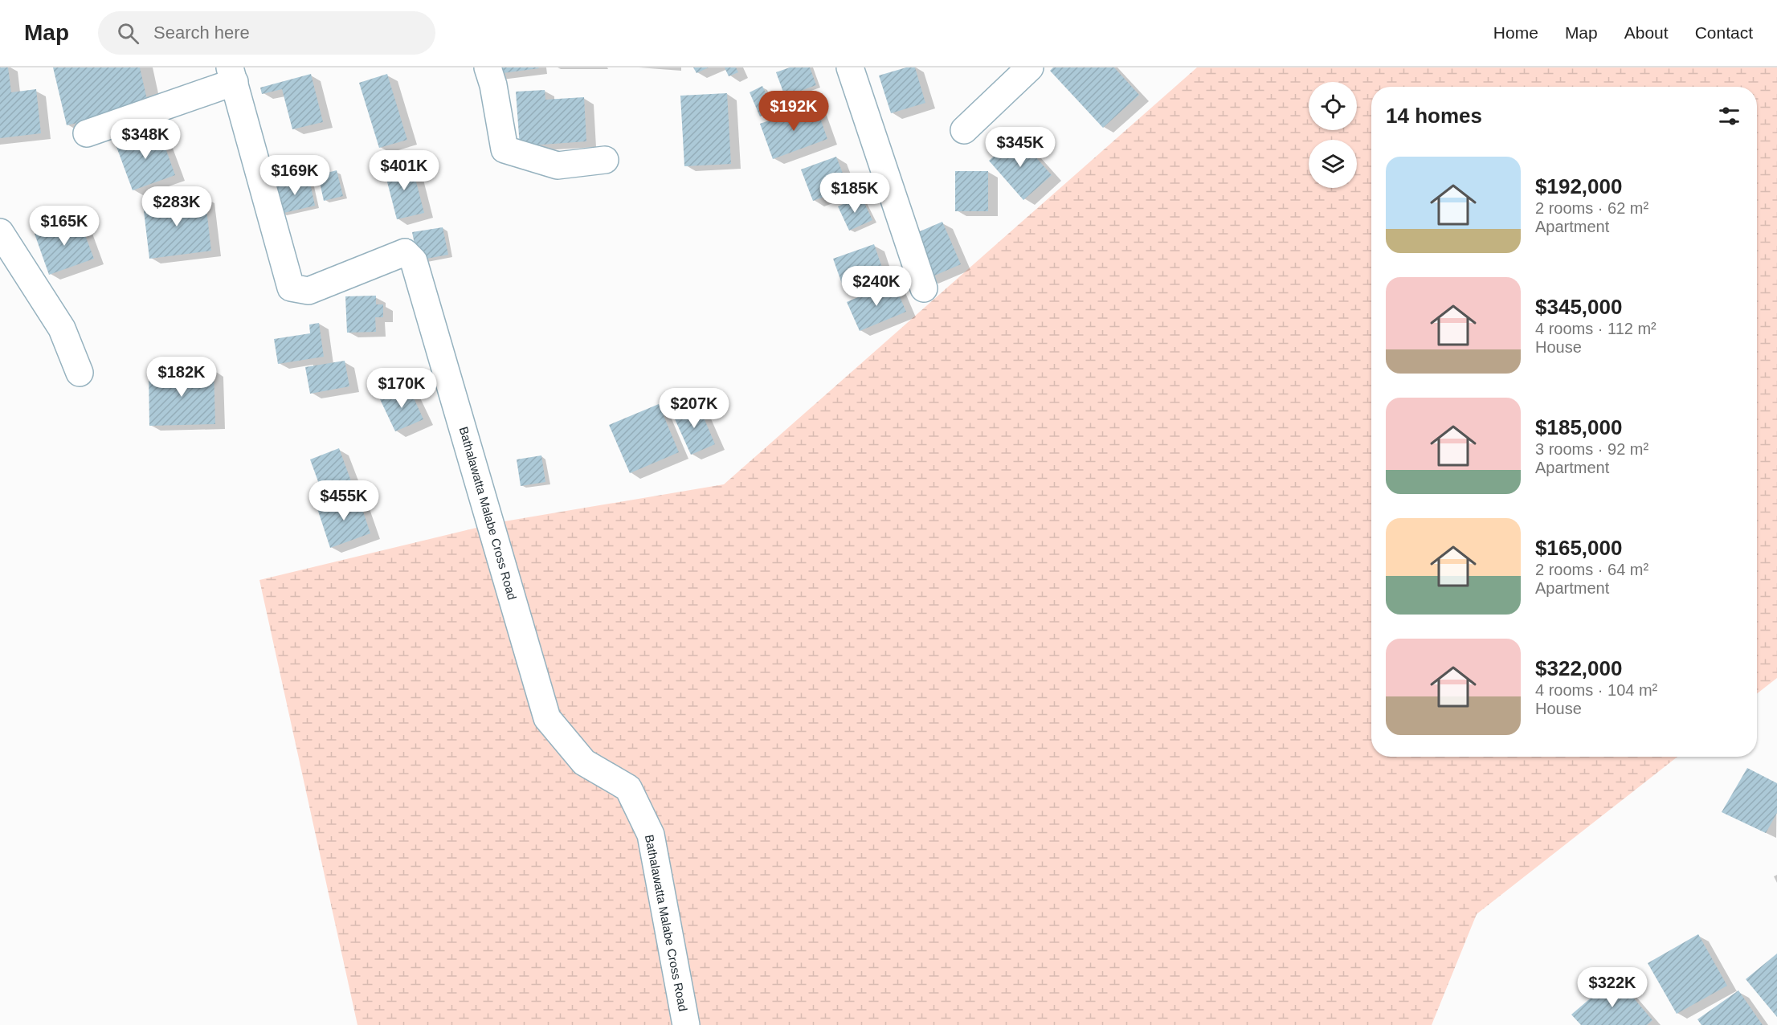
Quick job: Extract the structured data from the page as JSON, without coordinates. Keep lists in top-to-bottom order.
{
  "streets": {
    "street": ["Bathalawatta Malabe Cross Road"]
  },
  "page": {
    "header": "Map",
    "search": "Search here",
    "nav": [
      "Home",
      "Map",
      "About",
      "Contact"
    ],
    "heading": "14 homes",
    "price": [
      "$192K",
      "$348K",
      "$345K",
      "$401K",
      "$169K",
      "$185K",
      "$283K",
      "$165K",
      "$240K",
      "$182K",
      "$170K",
      "$207K",
      "$455K",
      "$322K"
    ],
    "list": [
      {
        "name": "$192,000",
        "note": "2 rooms · 62 m² · Apartment"
      },
      {
        "name": "$345,000",
        "note": "4 rooms · 112 m² · House"
      },
      {
        "name": "$185,000",
        "note": "3 rooms · 92 m² · Apartment"
      },
      {
        "name": "$165,000",
        "note": "2 rooms · 64 m² · Apartment"
      },
      {
        "name": "$322,000",
        "note": "4 rooms · 104 m² · House"
      }
    ]
  }
}
